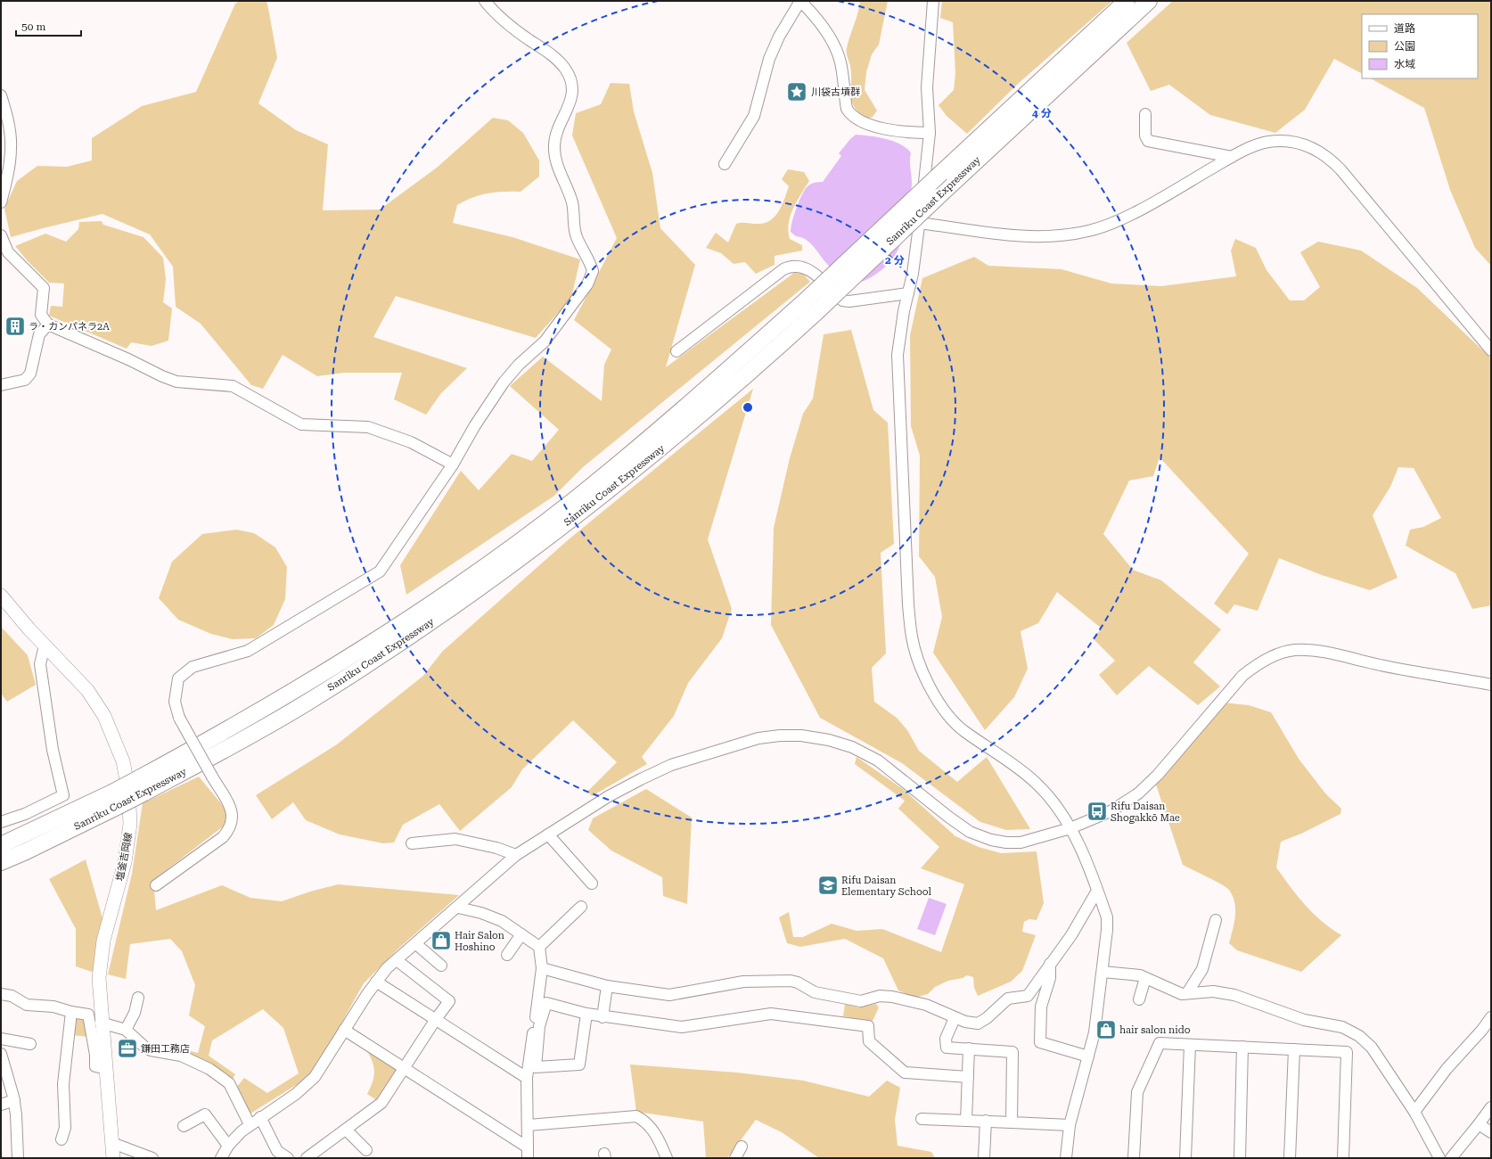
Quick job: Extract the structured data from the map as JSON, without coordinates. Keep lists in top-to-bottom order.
{
  "streets": {
    "highway": ["Sanriku Coast Expressway"],
    "main road": ["塩釜吉岡線"]
  },
  "places": {
    "place": ["川袋古墳群"],
    "building": ["ラ・カンパネラ2A"],
    "bus stop": ["Rifu Daisan Shogakkō Mae"],
    "school or university": ["Rifu Daisan Elementary School"],
    "shop": ["Hair Salon Hoshino", "hair salon nido"],
    "office": ["鎌田工務店"]
  },
  "legend": ["道路", "公園", "水域"],
  "scale_bar": "50 m",
  "rings": ["4 分", "2 分"]
}
